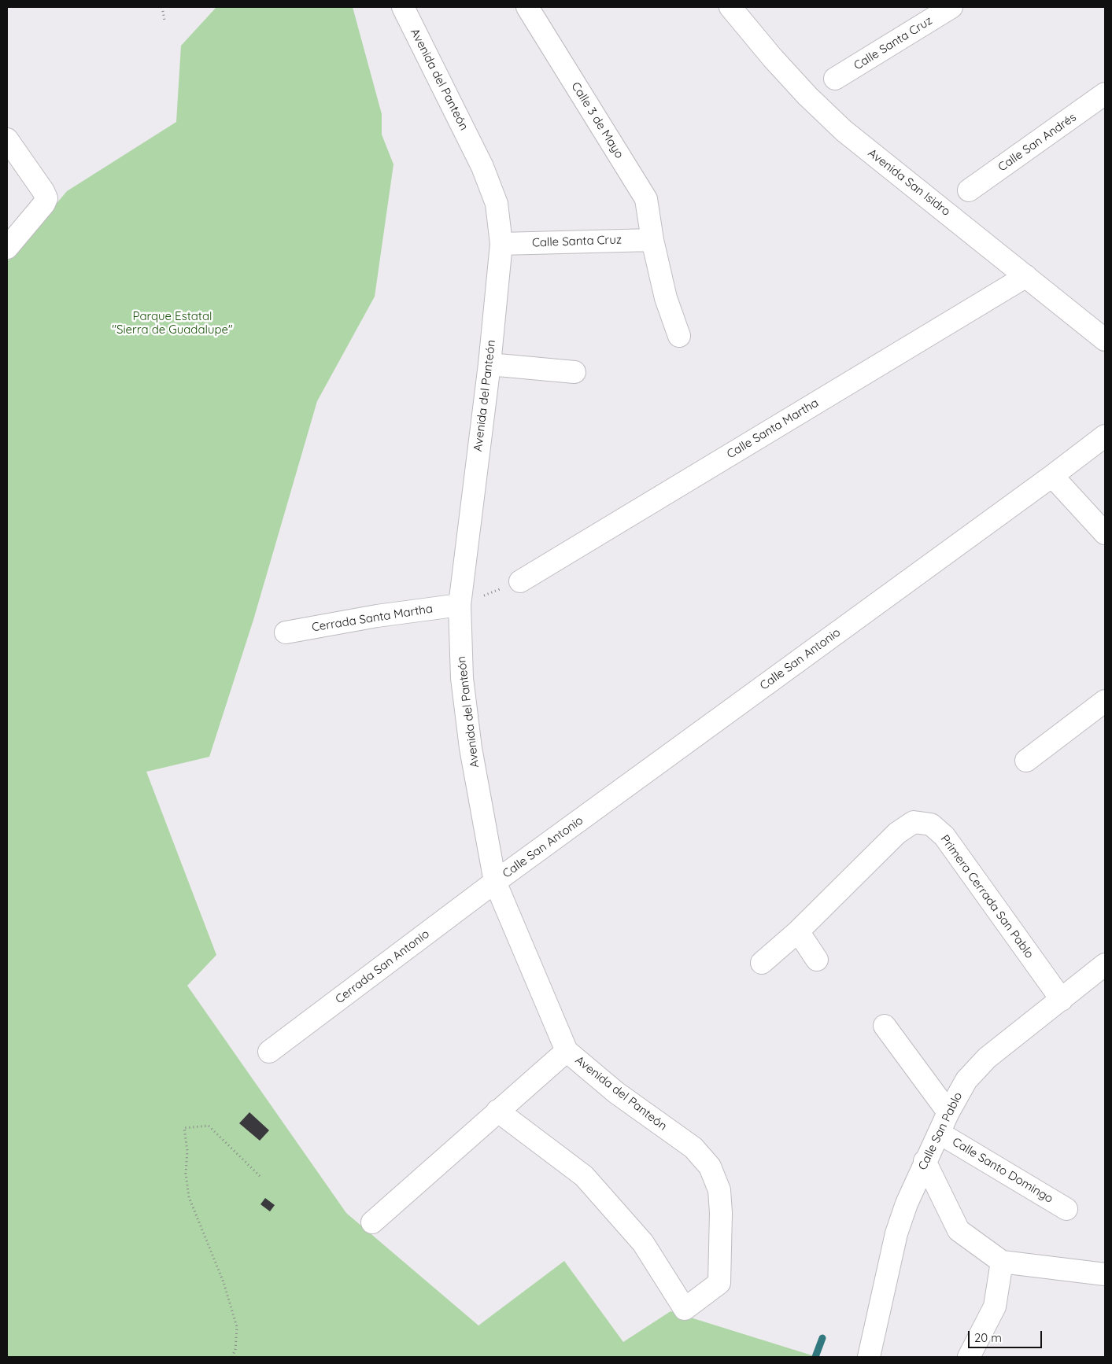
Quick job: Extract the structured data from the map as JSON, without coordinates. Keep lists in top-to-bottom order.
{
  "streets": {
    "street": [
      "Calle Santa Cruz",
      "Avenida del Panteón",
      "Calle 3 de Mayo",
      "Calle San Andrés",
      "Avenida San Isidro",
      "Calle Santa Martha",
      "Cerrada Santa Martha",
      "Calle San Antonio",
      "Primera Cerrada San Pablo",
      "Cerrada San Antonio",
      "Calle San Pablo",
      "Calle Santo Domingo"
    ]
  },
  "crossings": [
    ["Calle Santa Cruz", "Avenida del Panteón"],
    ["Calle Santa Cruz", "Calle 3 de Mayo"],
    ["Avenida del Panteón", "Cerrada Santa Martha"],
    ["Avenida del Panteón", "Calle San Antonio"],
    ["Avenida del Panteón", "Cerrada San Antonio"],
    ["Avenida San Isidro", "Calle Santa Martha"],
    ["Calle San Antonio", "Cerrada San Antonio"],
    ["Primera Cerrada San Pablo", "Calle San Pablo"],
    ["Calle San Pablo", "Calle Santo Domingo"]
  ],
  "parks": ["Parque Estatal \"Sierra de Guadalupe\""],
  "scale_bar": "20 m"
}
